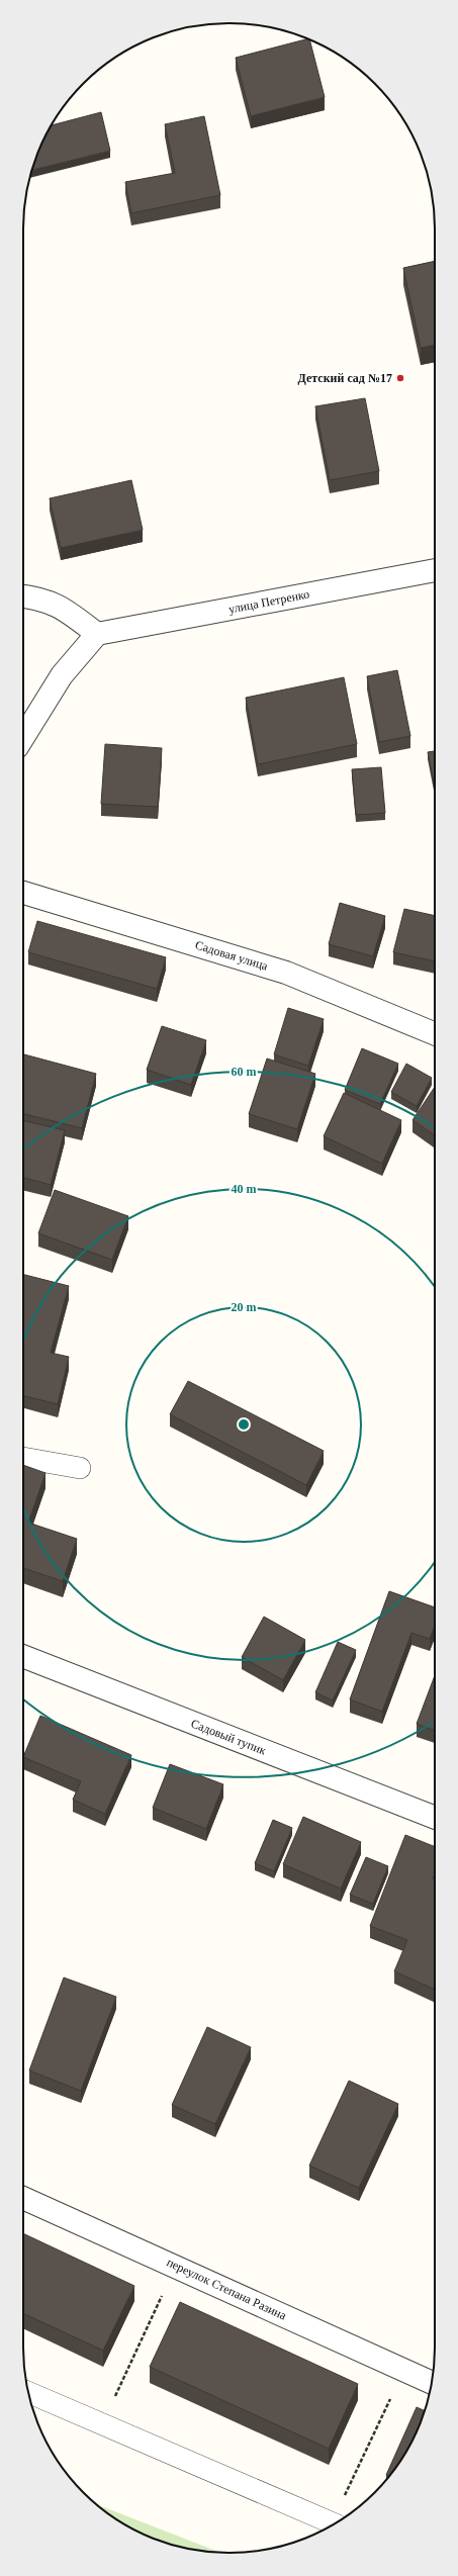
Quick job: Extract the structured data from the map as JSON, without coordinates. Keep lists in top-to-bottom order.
{
  "streets": {
    "street": [
      "улица Петренко",
      "Садовая улица",
      "Садовый тупик",
      "переулок Степана Разина"
    ]
  },
  "places": ["Детский сад №17"],
  "rings": ["60 m", "40 m", "20 m"]
}
